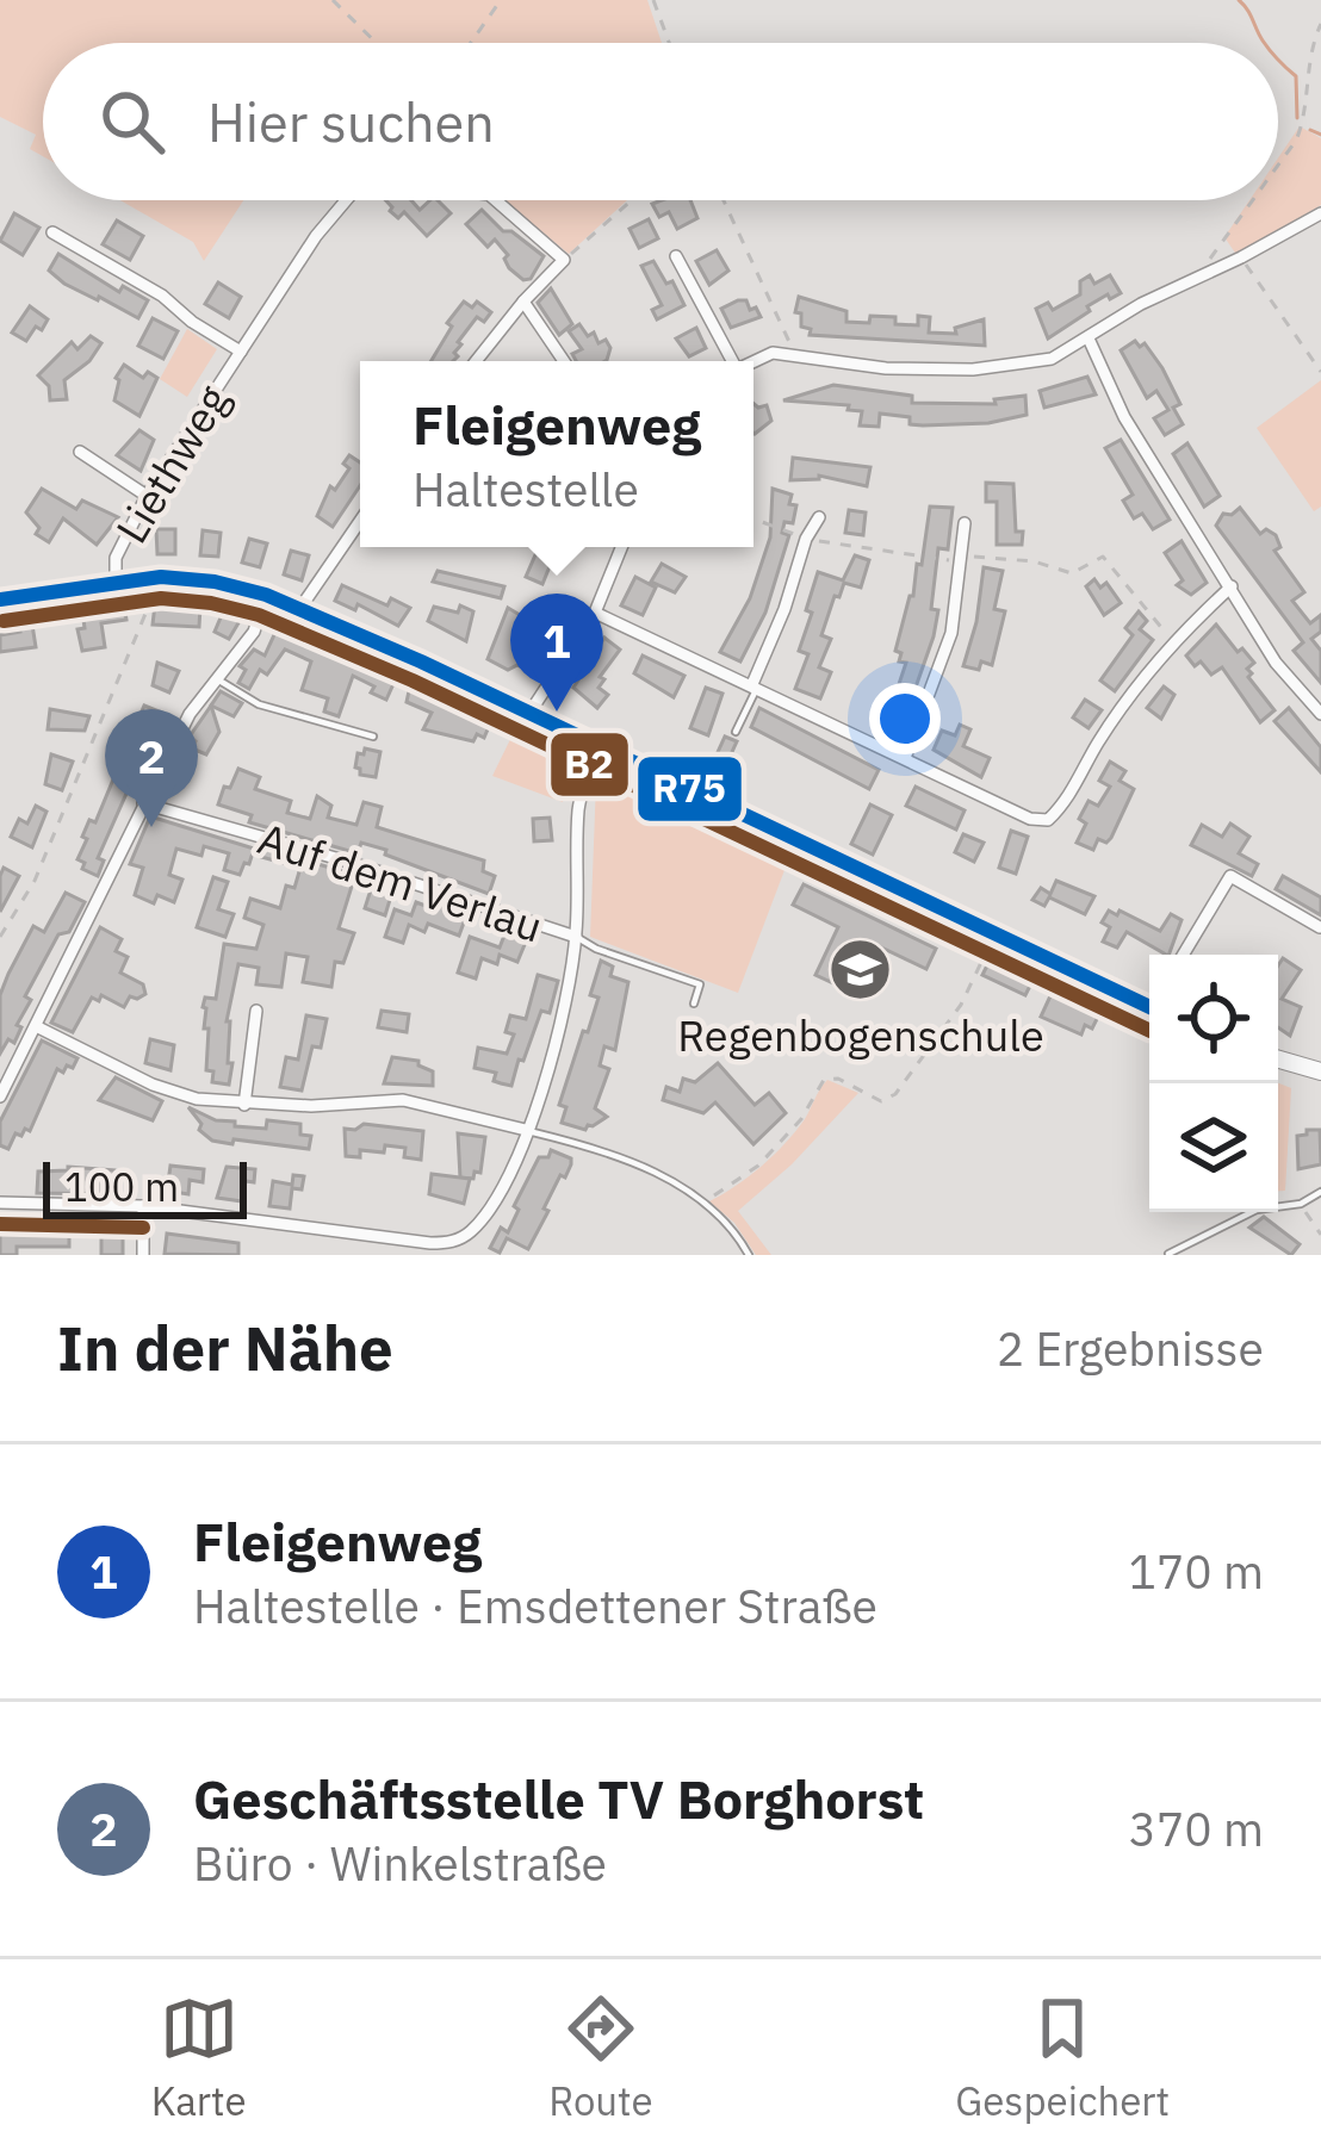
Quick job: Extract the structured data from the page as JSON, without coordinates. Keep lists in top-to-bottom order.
{
  "streets": {
    "street": ["Liethweg", "Auf dem Verlau"]
  },
  "places": {
    "school or university": ["Regenbogenschule"]
  },
  "lines": ["transit line R75", "transit line B2"],
  "scale_bar": "100 m",
  "page": {
    "search": "Hier suchen",
    "popup": ["Fleigenweg", "Haltestelle"],
    "pins": ["1", "2"],
    "scale": "100 m",
    "heading": ["In der Nähe", "2 Ergebnisse"],
    "list": [
      {
        "mark": "1",
        "name": "Fleigenweg",
        "note": "Haltestelle · Emsdettener Straße",
        "value": "170 m"
      },
      {
        "mark": "2",
        "name": "Geschäftsstelle TV Borghorst",
        "note": "Büro · Winkelstraße",
        "value": "370 m"
      }
    ],
    "nav": ["Karte", "Route", "Gespeichert"]
  }
}
